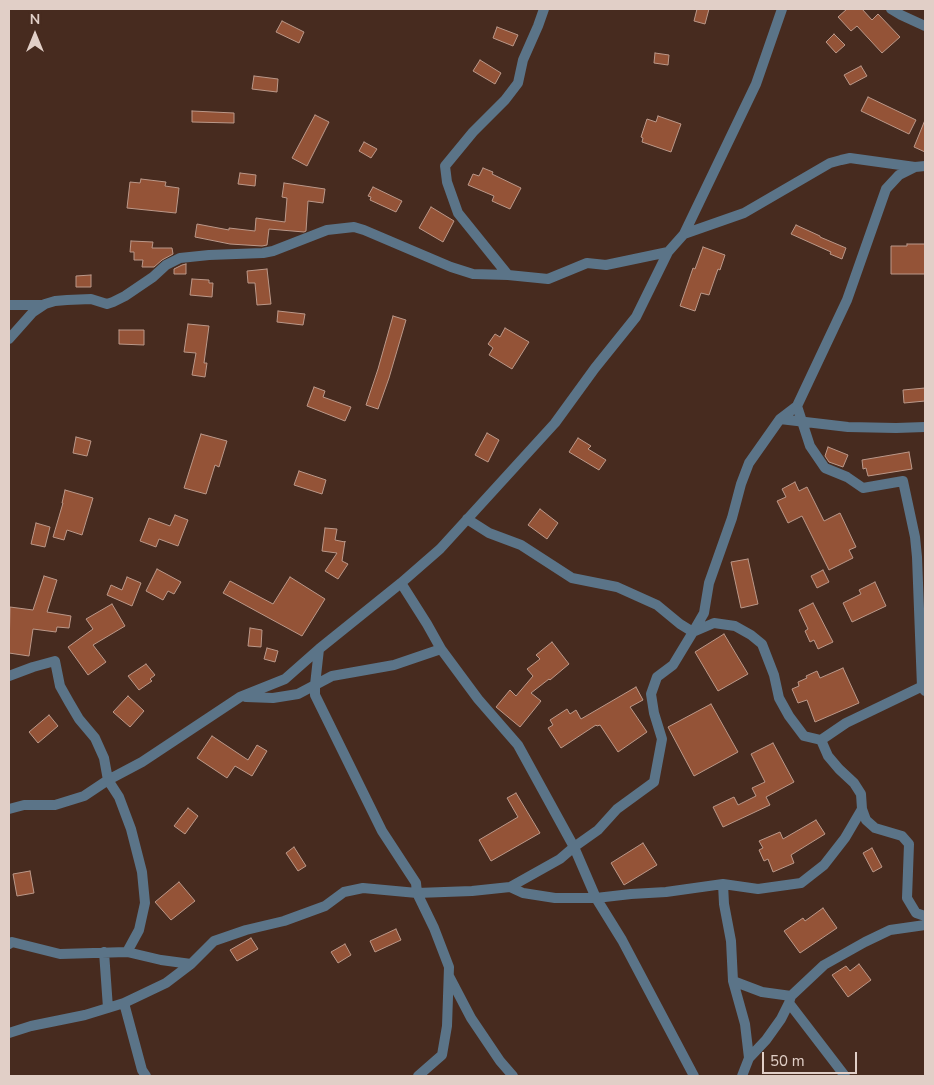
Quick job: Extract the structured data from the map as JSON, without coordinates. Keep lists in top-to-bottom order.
{
  "scale_bar": "50 m",
  "north": "top"
}
